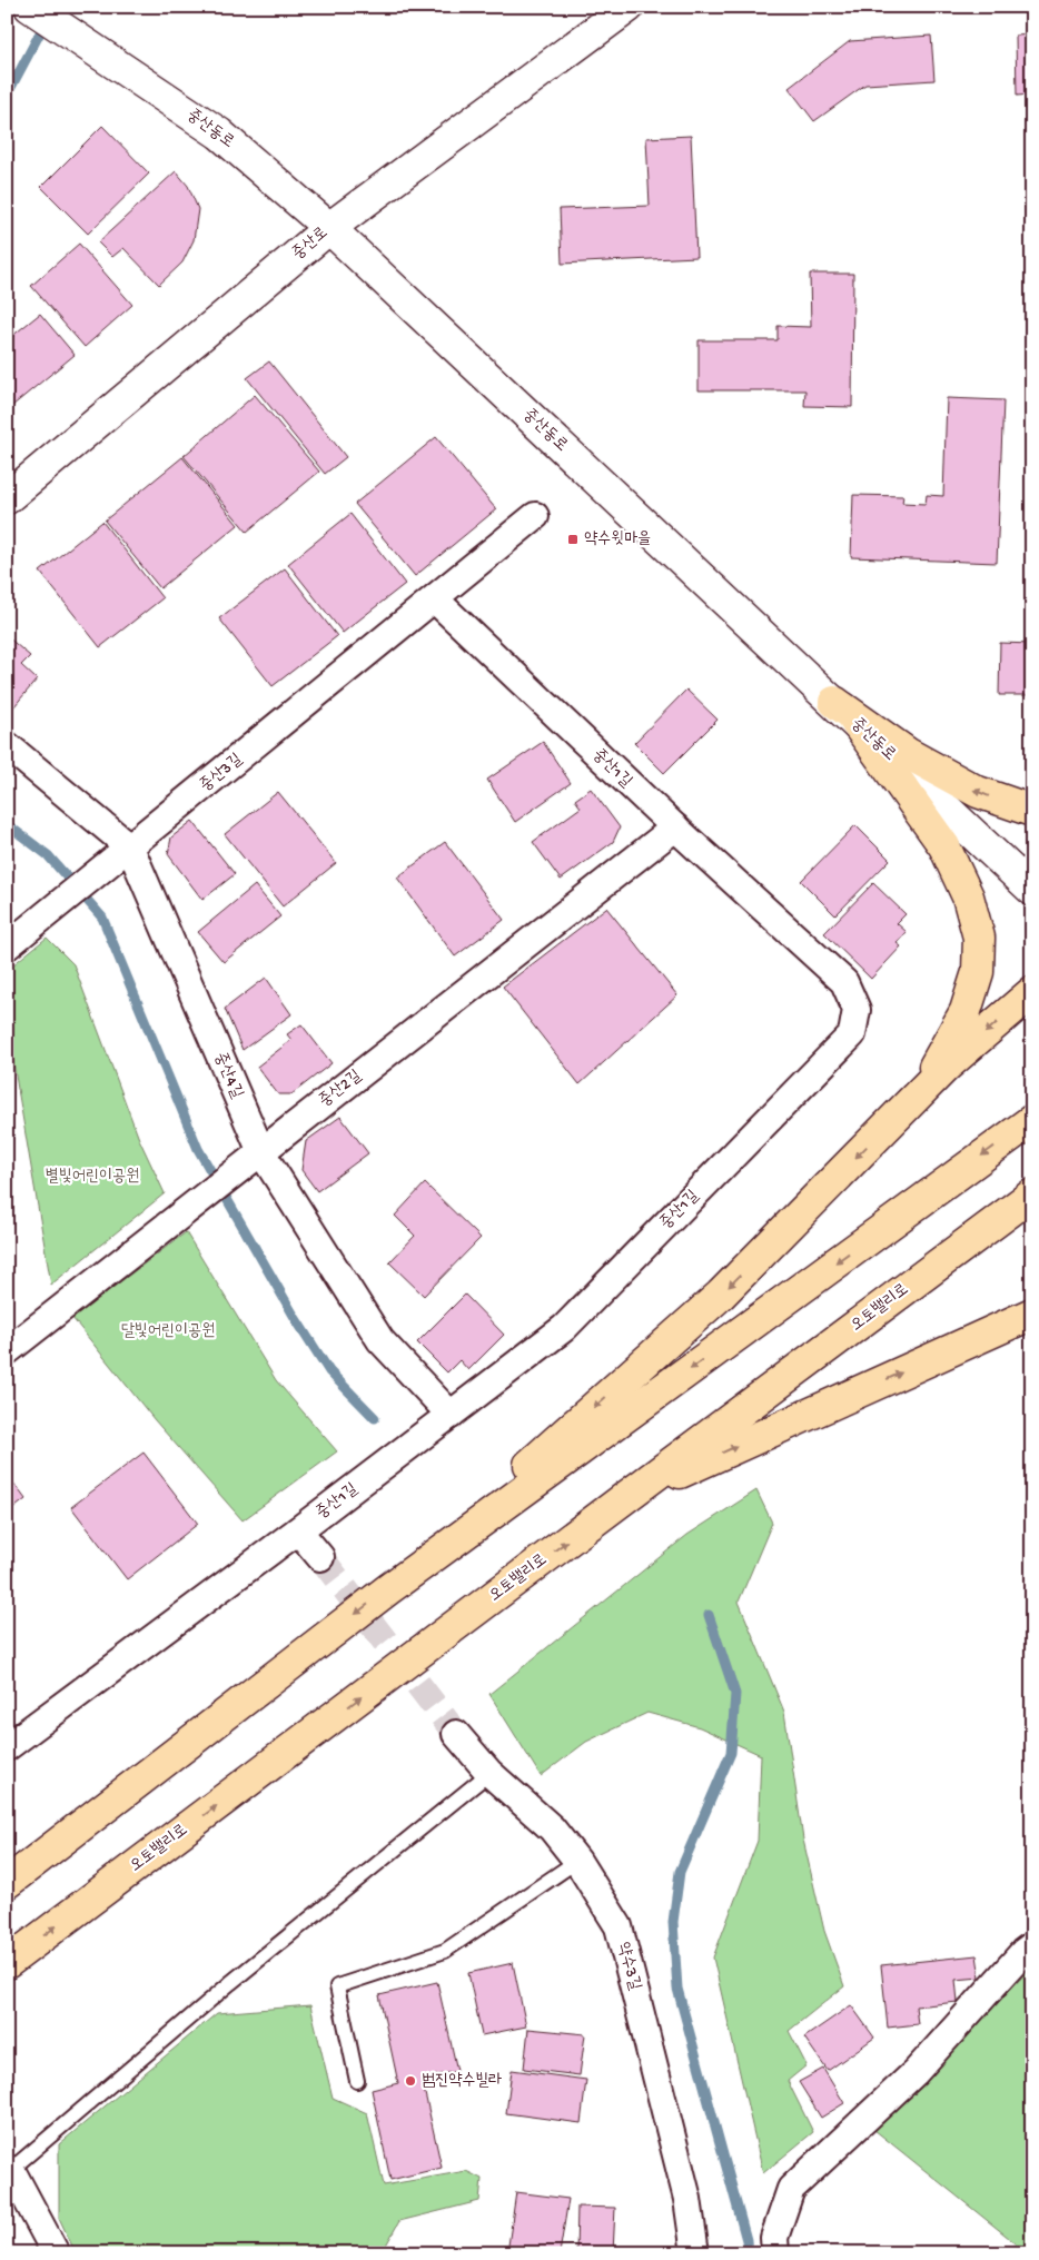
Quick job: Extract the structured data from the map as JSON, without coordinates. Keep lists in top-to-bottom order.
{
  "streets": {
    "highway": ["오토밸리로"],
    "street": [
      "중산동로",
      "중산로",
      "중산1길",
      "중산3길",
      "중산4길",
      "중산2길",
      "약수3길"
    ]
  },
  "crossings": [
    ["중산동로", "중산로"],
    ["중산1길", "중산3길"],
    ["중산1길", "중산4길"],
    ["중산1길", "중산2길"],
    ["중산3길", "중산4길"],
    ["중산4길", "중산2길"]
  ],
  "parks": ["별빛어린이공원", "달빛어린이공원"],
  "places": {
    "transit": ["약수윗마을"],
    "other": ["범진약수빌라"]
  }
}
